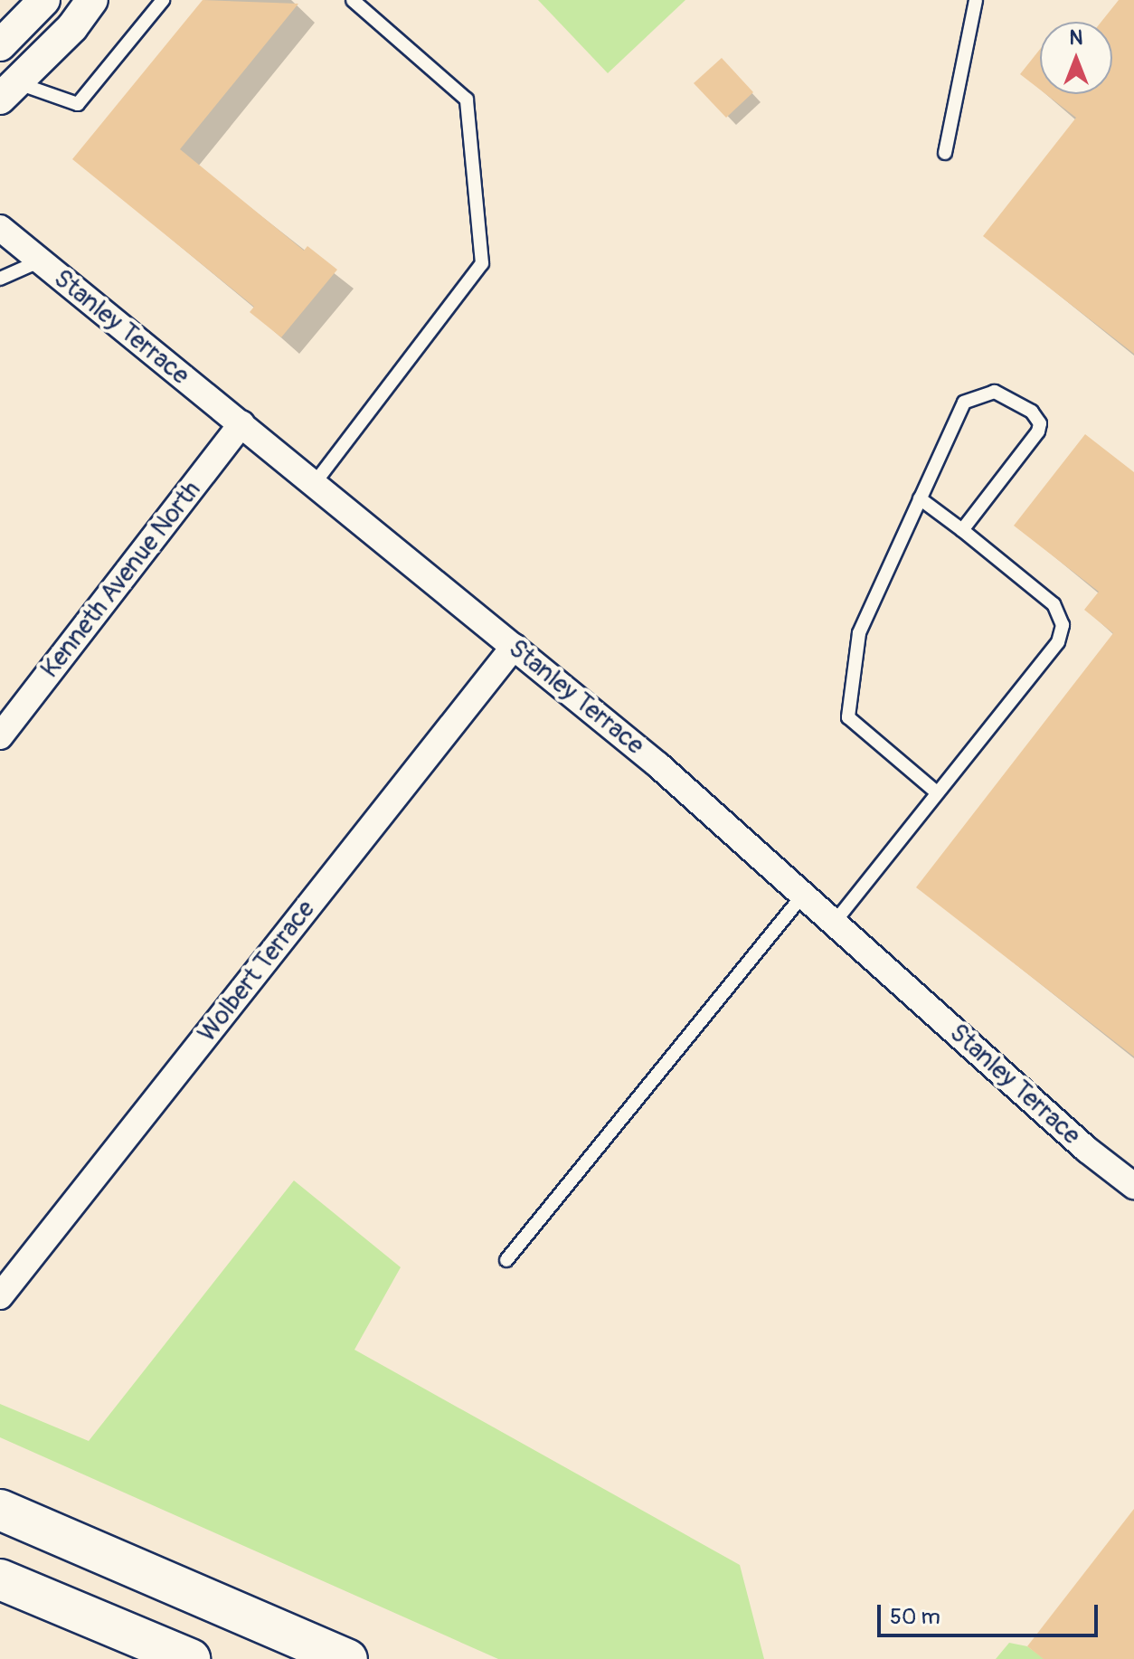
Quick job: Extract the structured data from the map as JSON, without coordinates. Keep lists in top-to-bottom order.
{
  "streets": {
    "street": ["Stanley Terrace", "Kenneth Avenue North", "Wolbert Terrace"]
  },
  "crossings": [
    ["Stanley Terrace", "Kenneth Avenue North"],
    ["Stanley Terrace", "Wolbert Terrace"]
  ],
  "scale_bar": "50 m",
  "north": "top"
}
